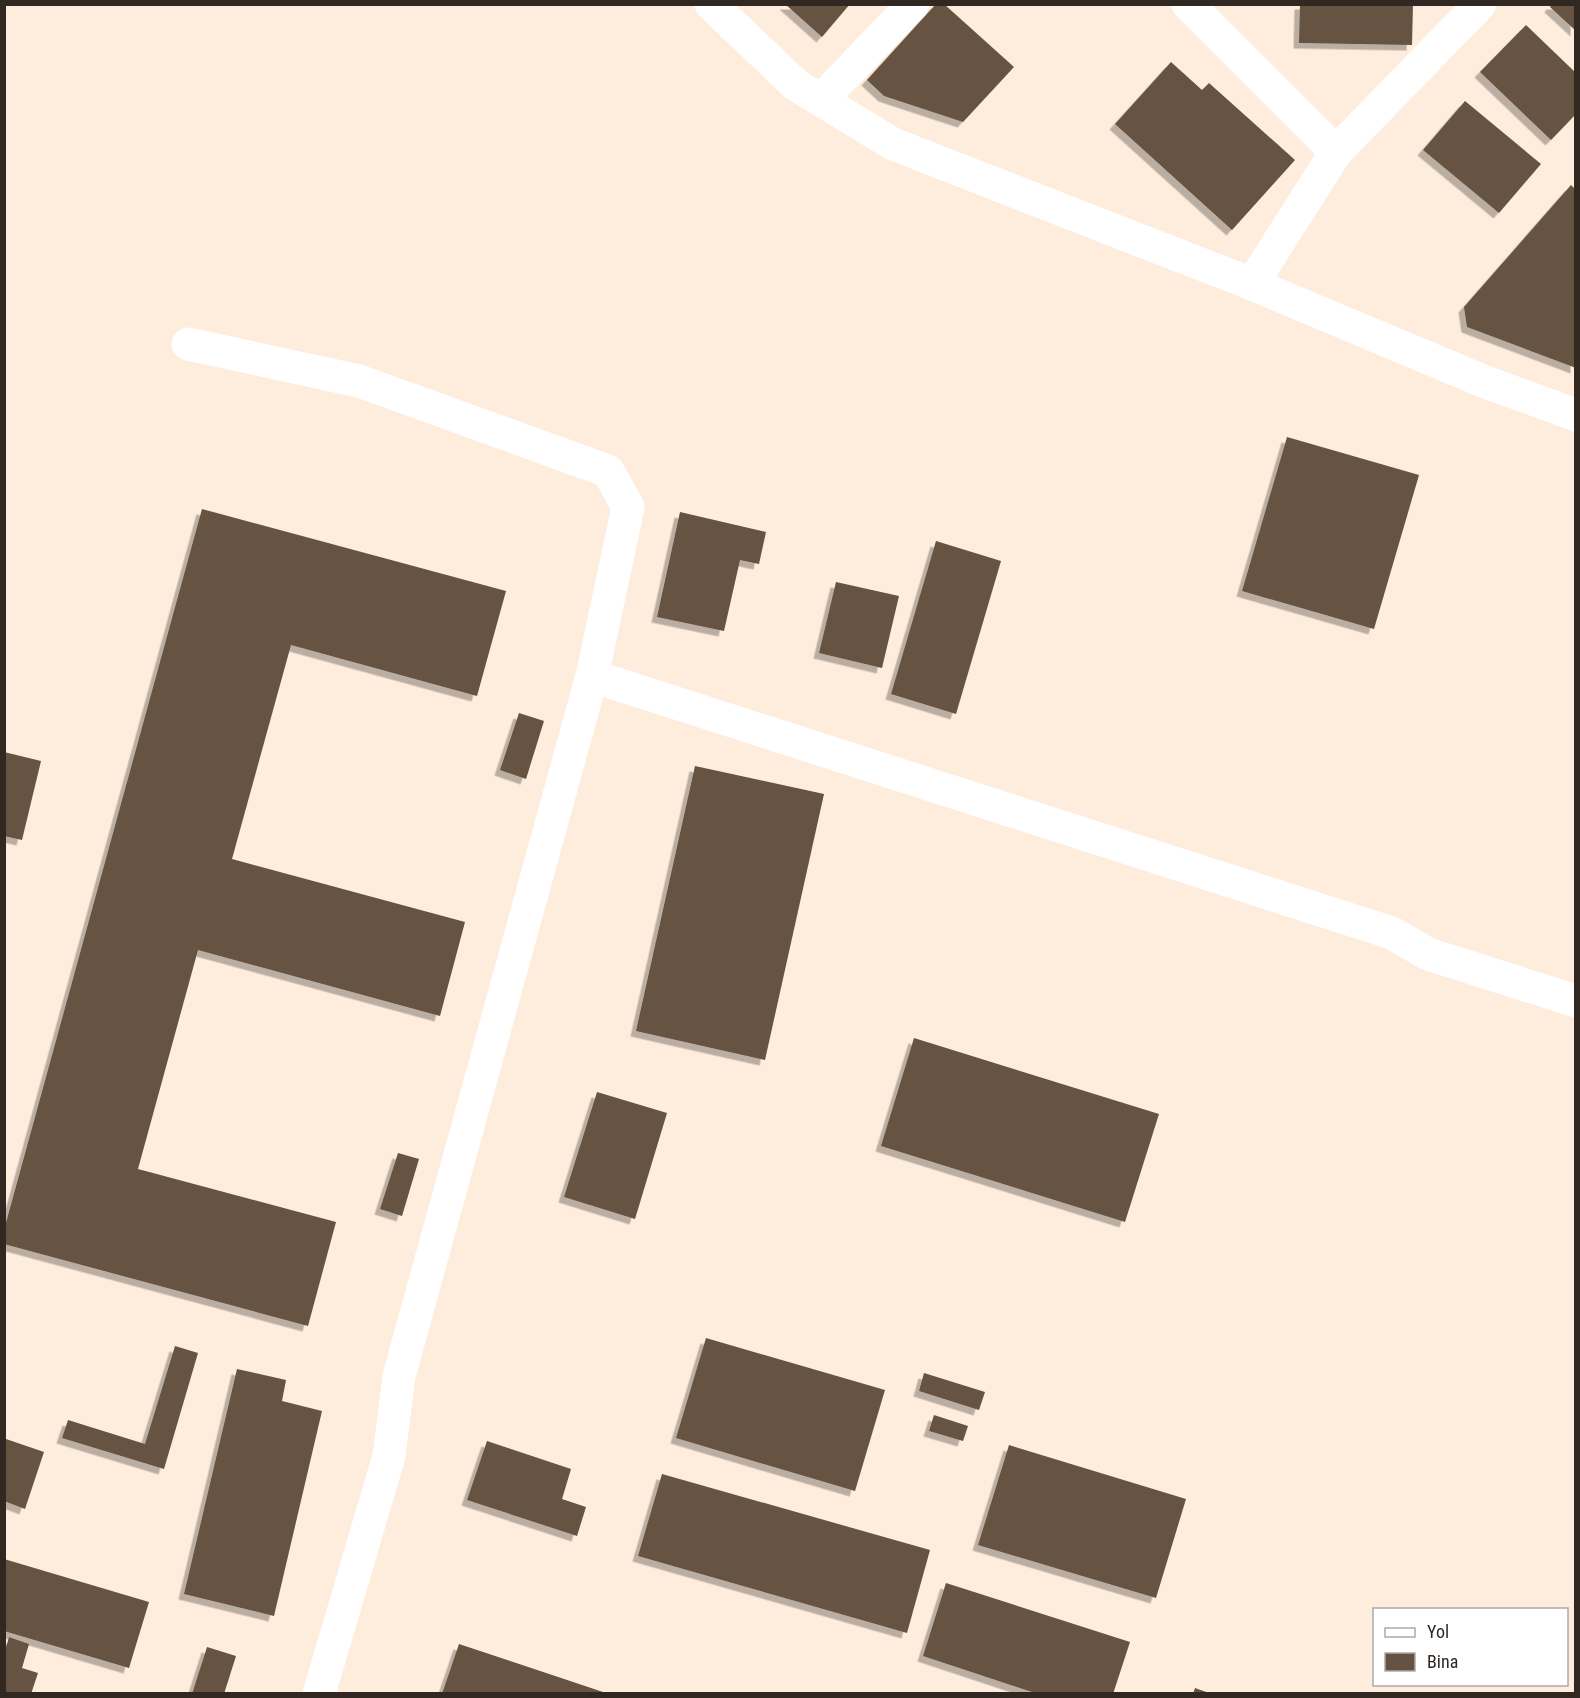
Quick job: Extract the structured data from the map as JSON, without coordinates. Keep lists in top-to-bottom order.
{
  "legend": ["Yol", "Bina"]
}
